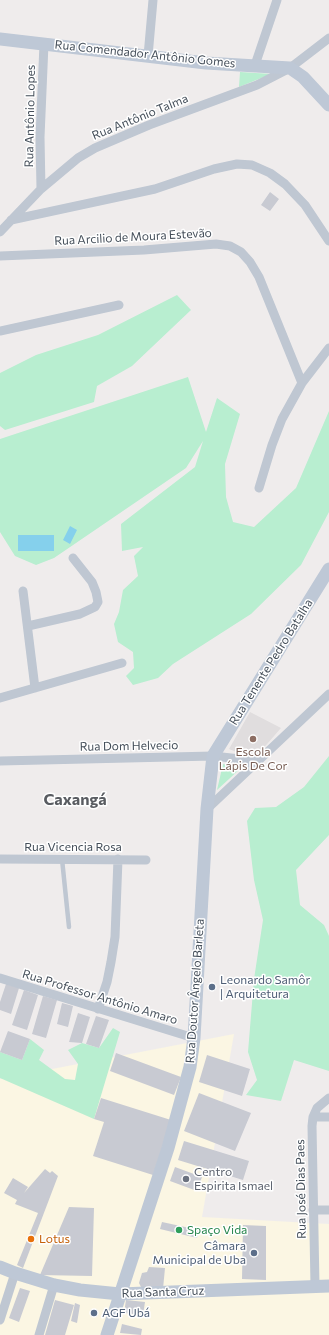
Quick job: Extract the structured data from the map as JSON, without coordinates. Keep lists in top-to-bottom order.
{
  "streets": {
    "street": [
      "Rua Comendador Antônio Gomes",
      "Rua Antônio Lopes",
      "Rua Antônio Talma",
      "Rua Arcilio de Moura Estevão",
      "Rua Tenente Pedro Batalha",
      "Rua Dom Helvecio",
      "Rua Vicencia Rosa",
      "Rua Doutor Ângelo Barleta",
      "Rua Professor Antônio Amaro",
      "Rua José Dias Paes",
      "Rua Santa Cruz"
    ]
  },
  "crossings": [
    ["Rua Comendador Antônio Gomes", "Rua Antônio Lopes"],
    ["Rua Comendador Antônio Gomes", "Rua Antônio Talma"],
    ["Rua Antônio Lopes", "Rua Antônio Talma"],
    ["Rua Tenente Pedro Batalha", "Rua Dom Helvecio"],
    ["Rua Tenente Pedro Batalha", "Rua Doutor Ângelo Barleta"],
    ["Rua Dom Helvecio", "Rua Doutor Ângelo Barleta"],
    ["Rua Doutor Ângelo Barleta", "Rua Professor Antônio Amaro"],
    ["Rua Doutor Ângelo Barleta", "Rua Santa Cruz"],
    ["Rua José Dias Paes", "Rua Santa Cruz"]
  ],
  "districts": ["Caxangá"],
  "places": [
    "Escola Lápis De Cor",
    "Leonardo Samôr | Arquitetura",
    "Centro Espirita Ismael",
    "Spaço Vida",
    "Lotus",
    "Câmara Municipal de Uba",
    "AGF Ubá"
  ]
}
